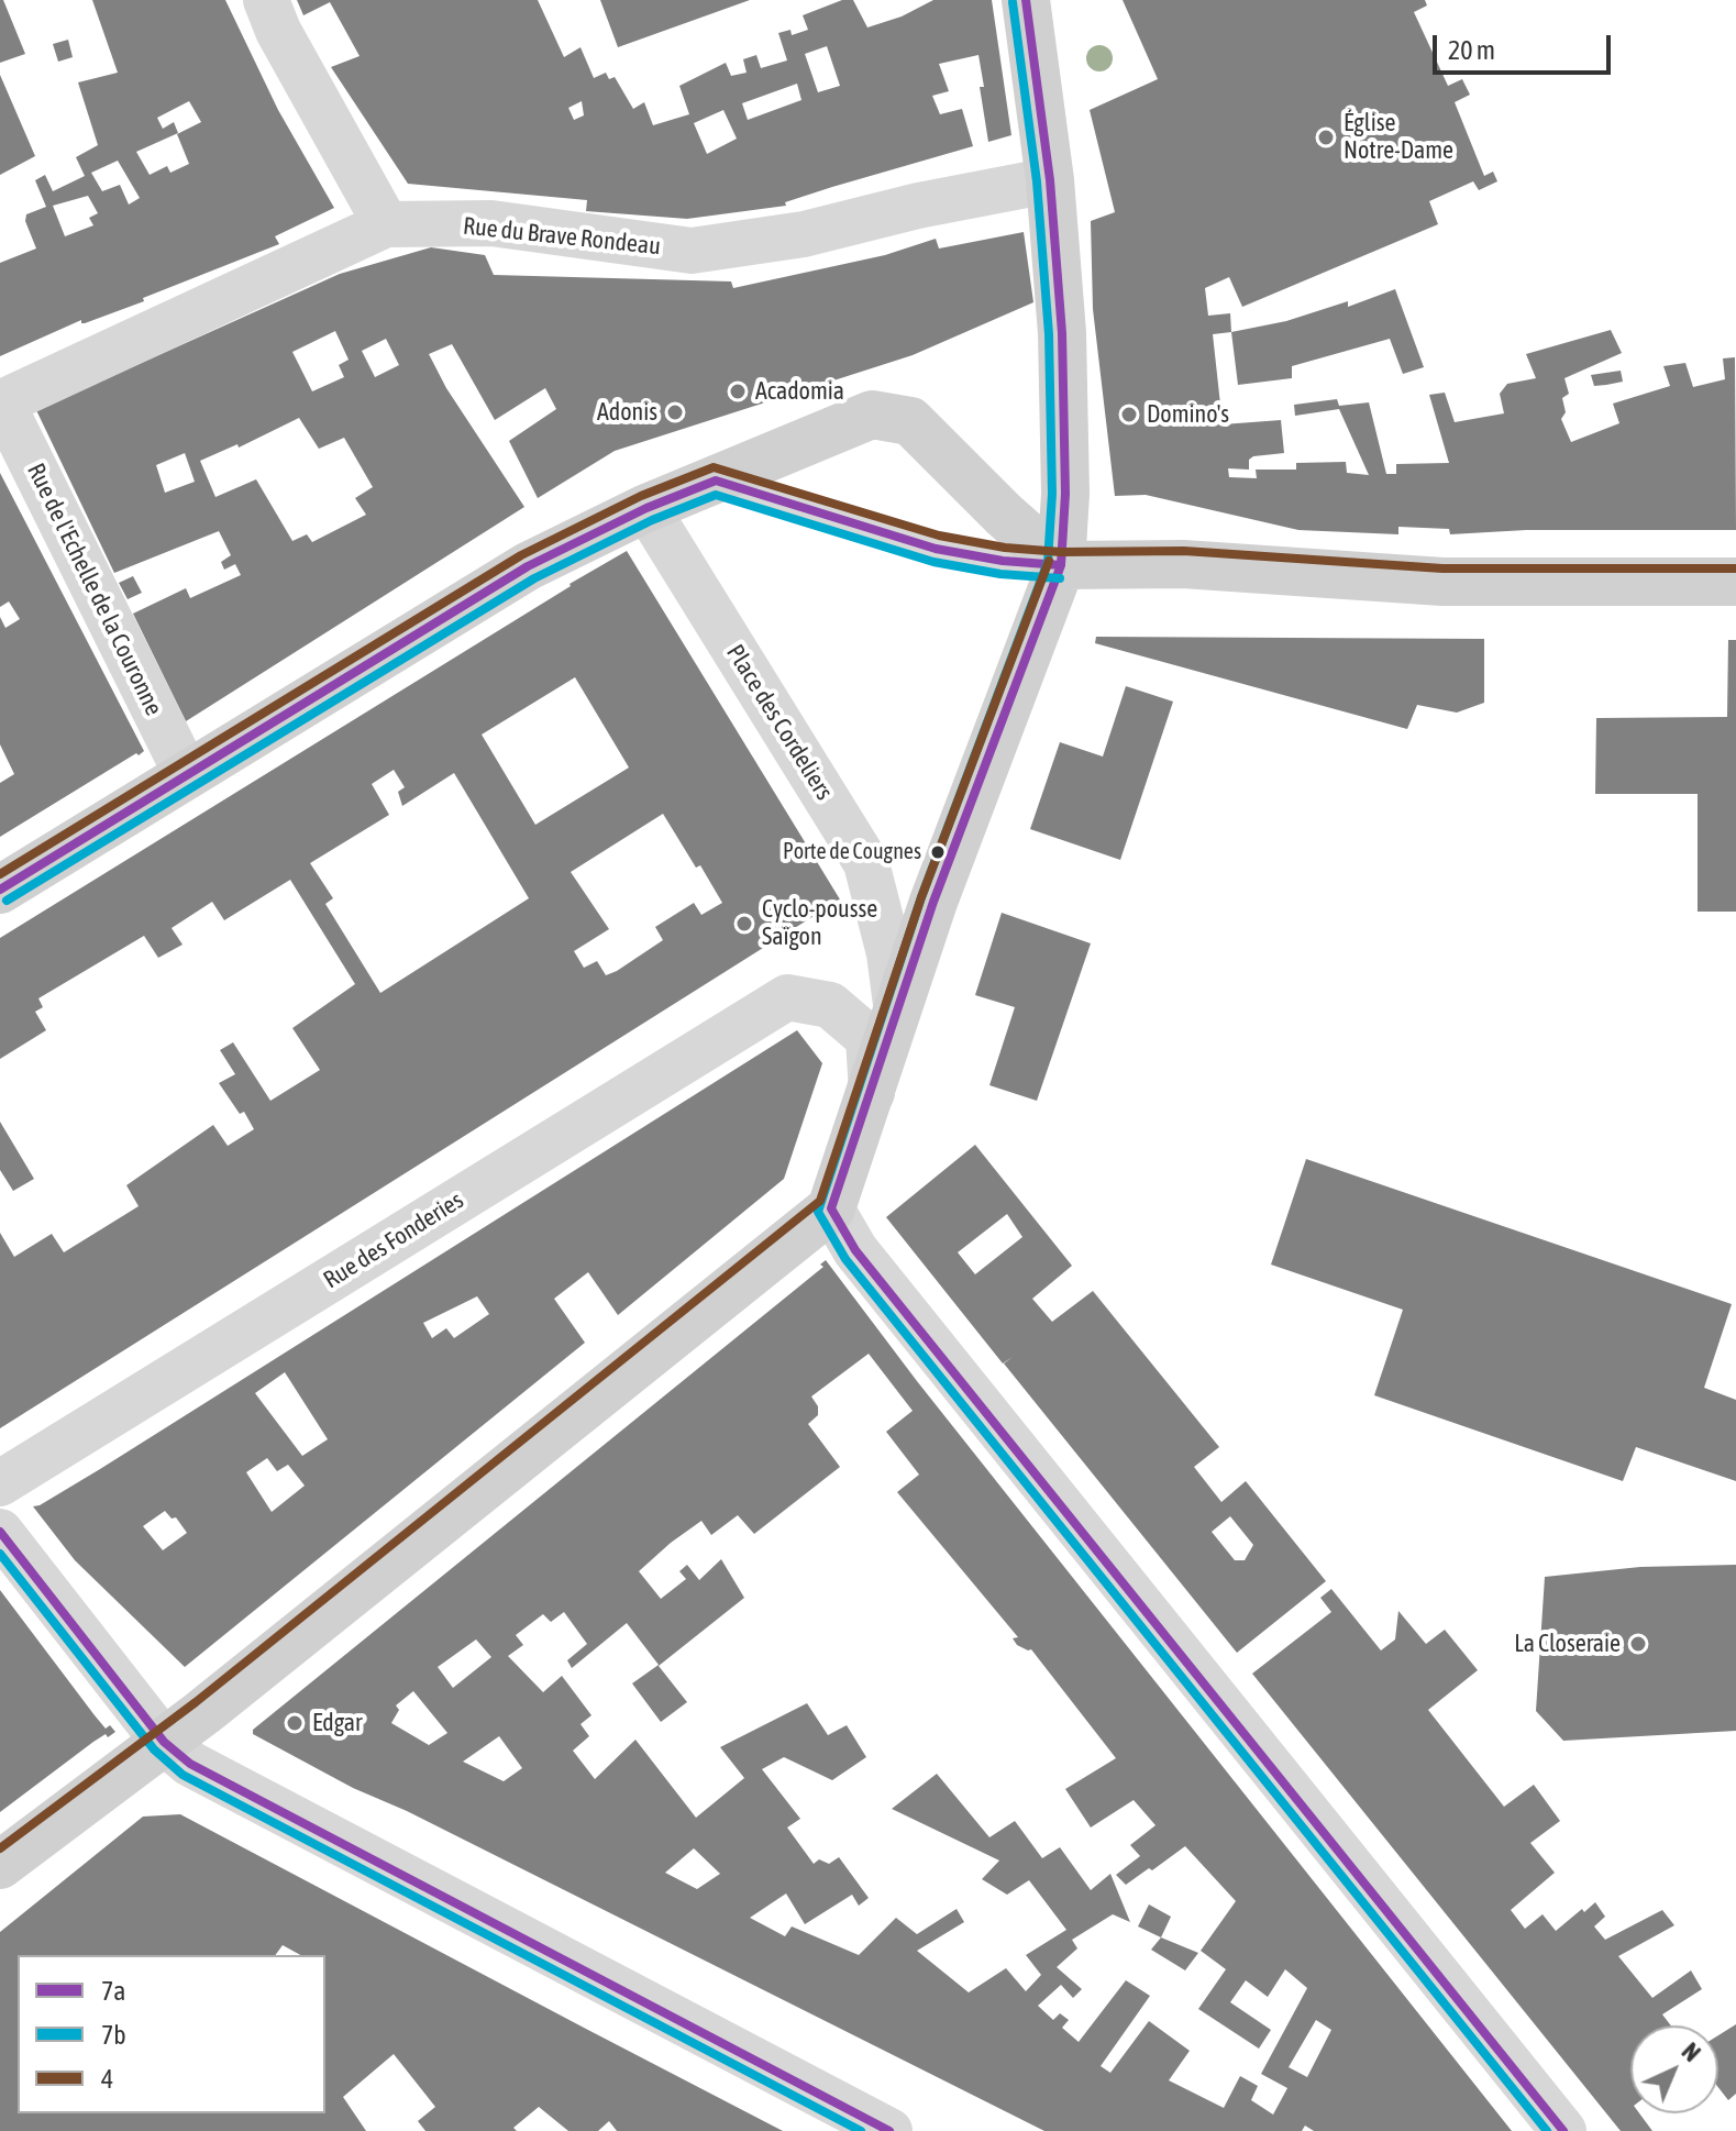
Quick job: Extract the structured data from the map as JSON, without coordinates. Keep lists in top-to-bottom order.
{
  "streets": {
    "street": [
      "Rue du Brave Rondeau",
      "Rue de l'Echelle de la Couronne",
      "Place des Cordeliers",
      "Rue des Fonderies"
    ]
  },
  "crossings": [
    ["Rue du Brave Rondeau", "Rue de l'Echelle de la Couronne"]
  ],
  "places": [
    "Église Notre-Dame",
    "Acadomia",
    "Adonis",
    "Domino's",
    "Porte de Cougnes",
    "Cyclo-pousse Saïgon",
    "La Closeraie",
    "Edgar"
  ],
  "lines": ["transit line 7a", "transit line 7b", "transit line 4"],
  "legend": ["7a", "7b", "4"],
  "scale_bar": "20 m",
  "north": "top right"
}
